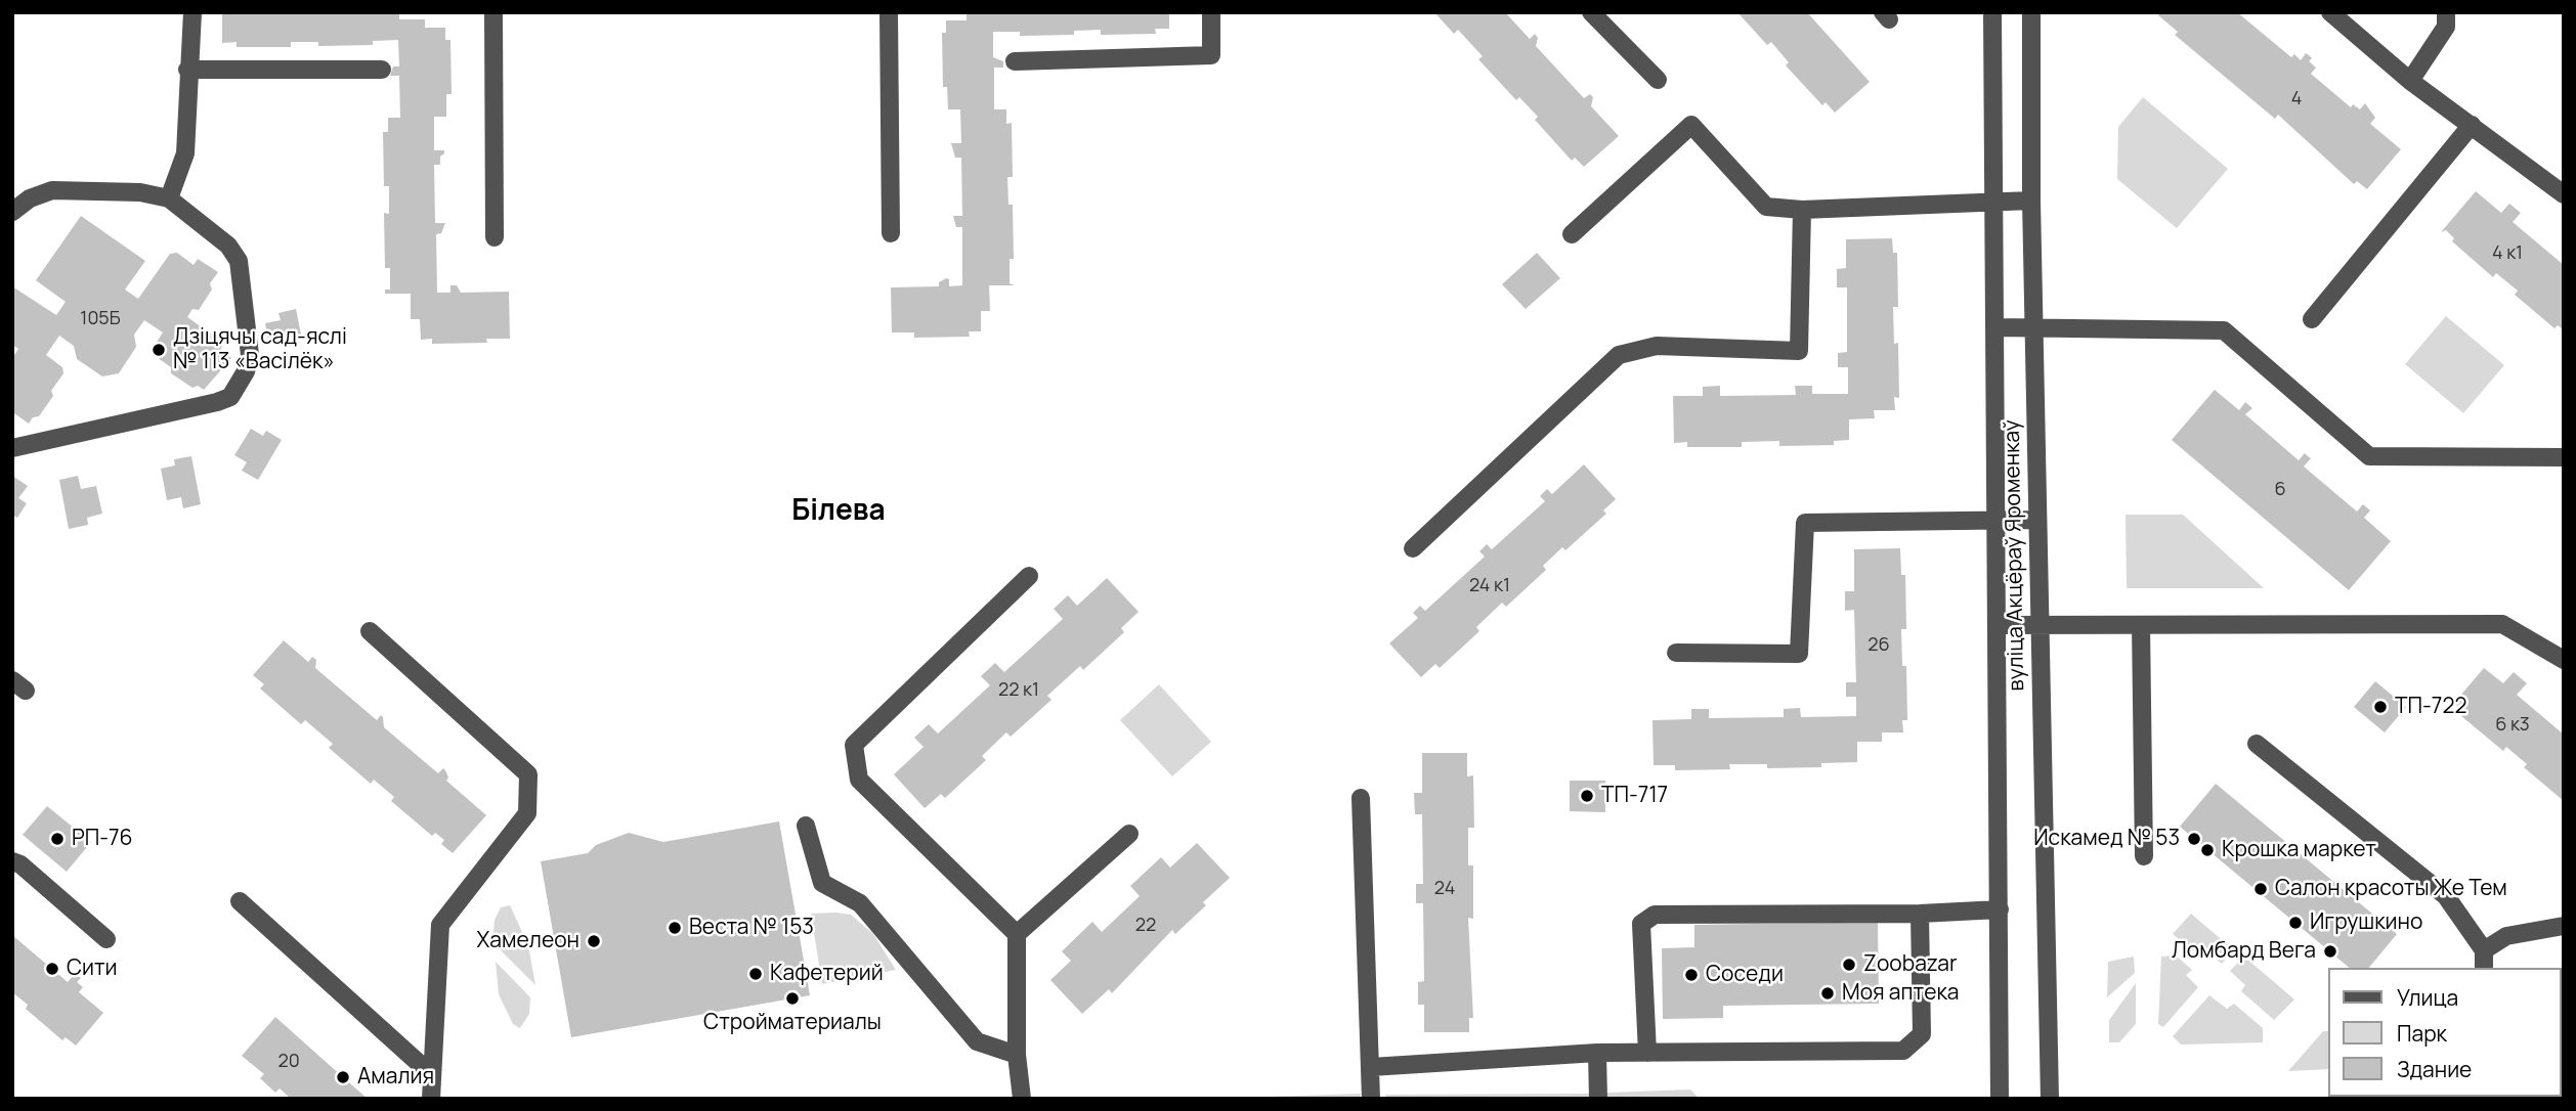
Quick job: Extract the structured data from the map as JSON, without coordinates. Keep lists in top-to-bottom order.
{
  "streets": {
    "street": ["вуліца Акцёраў Яроменкаў"]
  },
  "districts": ["Білева"],
  "places": [
    "Дзіцячы сад-яслі № 113 «Васілёк»",
    "ТП-722",
    "ТП-717",
    "РП-76",
    "Искамед № 53",
    "Крошка маркет",
    "Салон красоты Же Тем",
    "Игрушкино",
    "Веста № 153",
    "Хамелеон",
    "Ломбард Вега",
    "Zoobazar",
    "Сити",
    "Кафетерий",
    "Соседи",
    "Моя аптека",
    "Стройматериалы",
    "Амалия"
  ],
  "house_numbers": [
    "4",
    "4 к1",
    "105Б",
    "6",
    "24 к1",
    "26",
    "22 к1",
    "6 к3",
    "24",
    "22",
    "20"
  ],
  "legend": ["Улица", "Парк", "Здание"]
}
